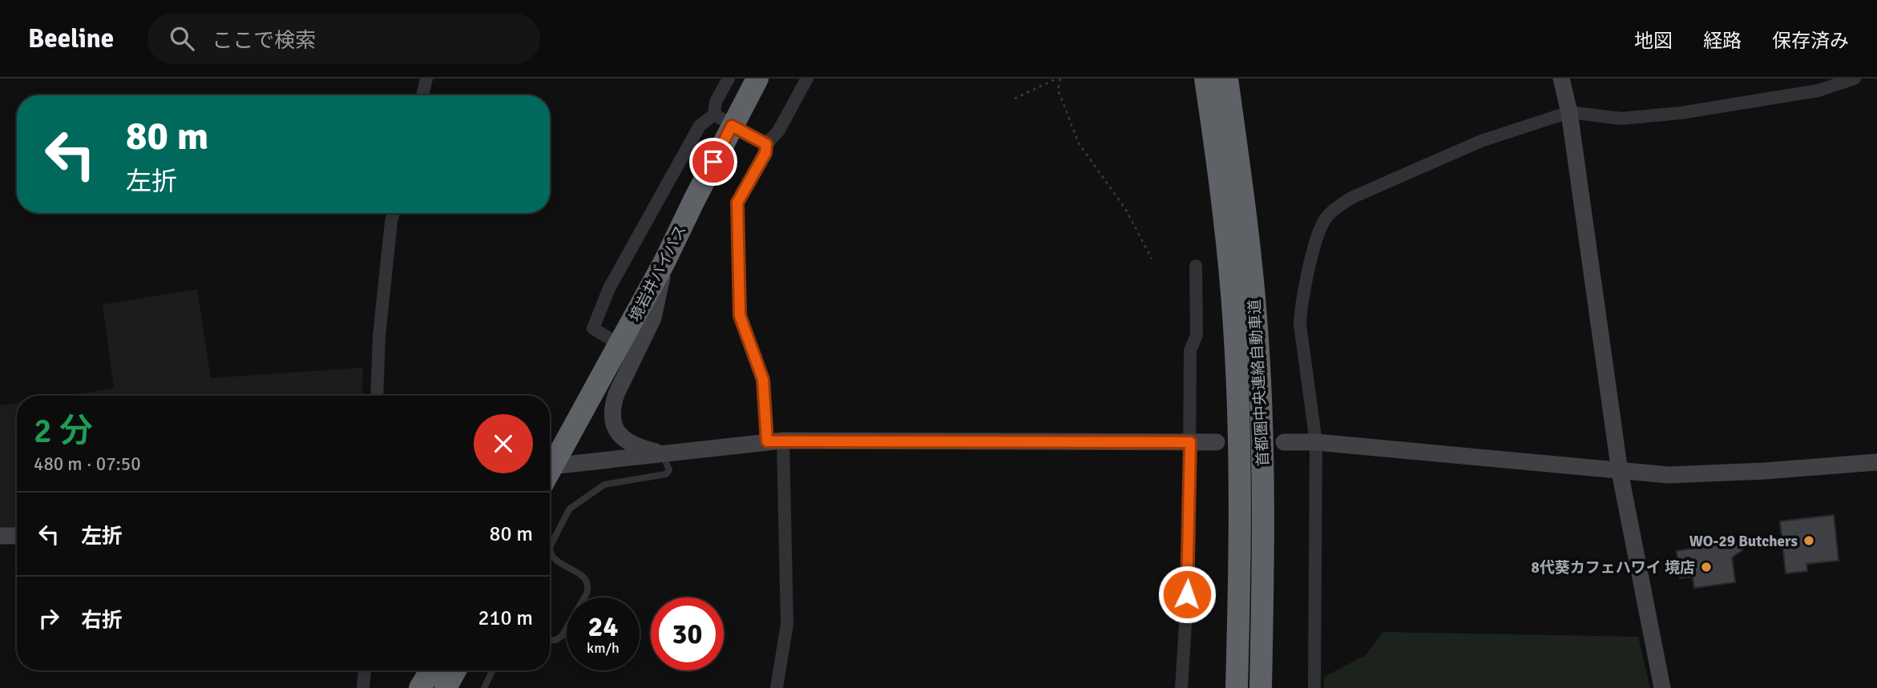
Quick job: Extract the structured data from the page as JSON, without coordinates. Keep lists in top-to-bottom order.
{
  "streets": {
    "highway": ["境岩井バイパス", "首都圏中央連絡自動車道"]
  },
  "places": ["WO-29 Butchers", "8代葵カフェハワイ 境店"],
  "page": {
    "header": "Beeline",
    "search": "ここで検索",
    "nav": ["地図", "経路", "保存済み"],
    "turn": ["80 m", "左折"],
    "heading": ["2 分", "480 m · 07:50"],
    "list": [
      {
        "name": "左折",
        "value": "80 m"
      },
      {
        "name": "右折",
        "value": "210 m"
      }
    ],
    "speed": "24 km/h",
    "limit": "30"
  }
}
